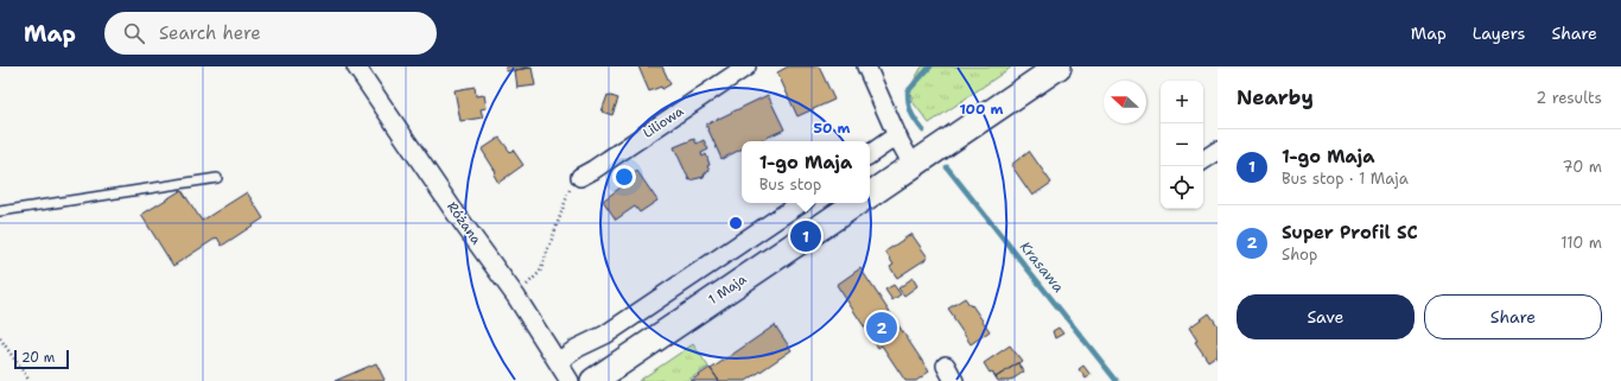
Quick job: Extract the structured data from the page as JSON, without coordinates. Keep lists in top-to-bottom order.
{
  "streets": {
    "main road": ["1 Maja"],
    "street": ["Liliowa", "Różana"]
  },
  "water": ["Krasawa"],
  "scale_bar": "20 m",
  "north": "left",
  "page": {
    "header": "Map",
    "search": "Search here",
    "nav": ["Map", "Layers", "Share"],
    "heading": ["Nearby", "2 results"],
    "map_buttons": ["+", "−"],
    "list": [
      {
        "mark": "1",
        "name": "1-go Maja",
        "note": "Bus stop · 1 Maja",
        "value": "70 m"
      },
      {
        "mark": "2",
        "name": "Super Profil SC",
        "note": "Shop",
        "value": "110 m"
      }
    ],
    "popup": ["1-go Maja", "Bus stop"],
    "pins": ["1", "2"],
    "buttons": ["Save", "Share"],
    "scale": "20 m"
  },
  "rings": ["100 m", "50 m"]
}
